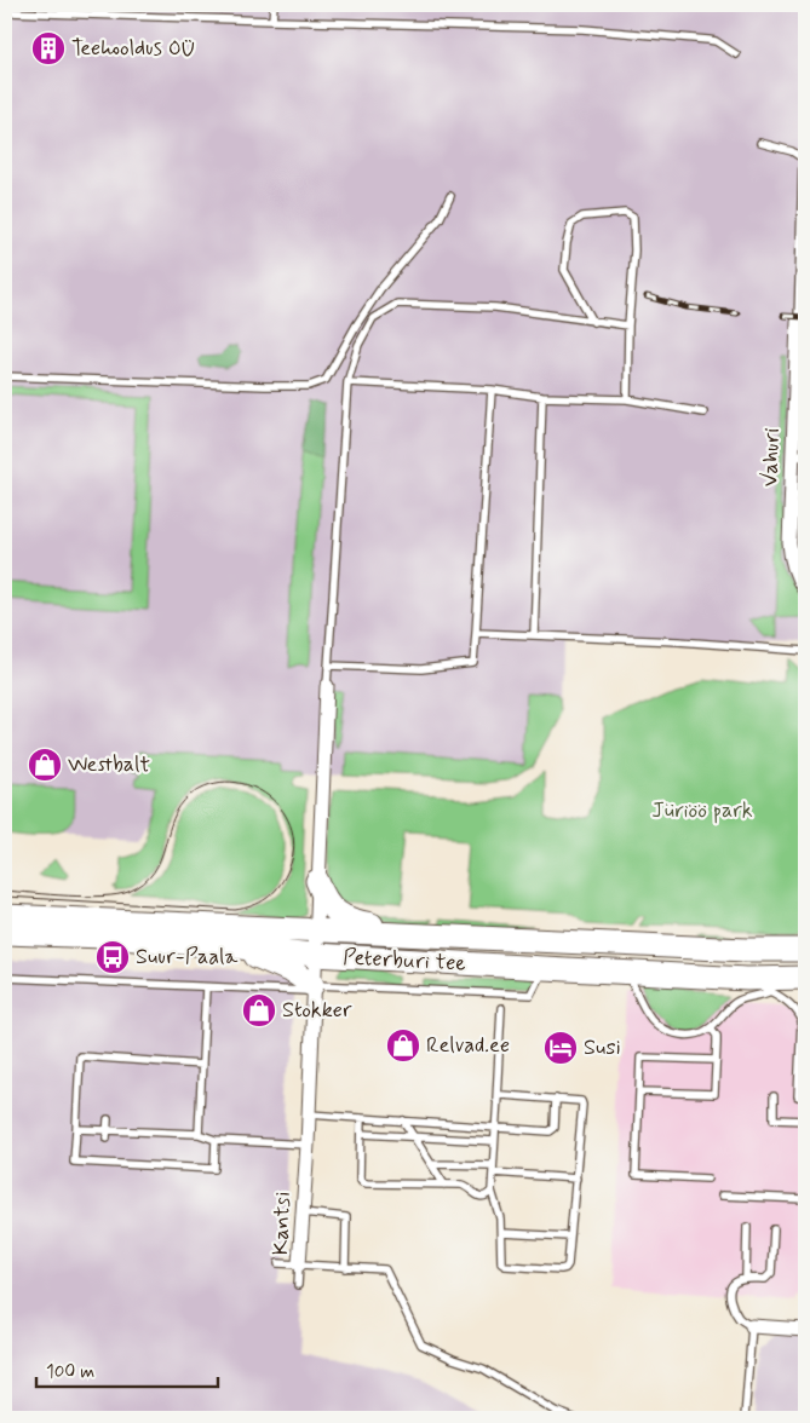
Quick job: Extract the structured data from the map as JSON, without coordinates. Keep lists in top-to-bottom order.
{
  "streets": {
    "highway": ["Peterburi tee"],
    "street": ["Vahuri", "Kantsi"]
  },
  "crossings": [
    ["Peterburi tee", "Kantsi"]
  ],
  "parks": ["Jüriöö park"],
  "places": {
    "building": ["Teehooldus OÜ"],
    "shop": ["Westbalt", "Stokker", "Relvad.ee"],
    "bus stop": ["Suur-Paala"],
    "hotel": ["Susi"]
  },
  "scale_bar": "100 m"
}
